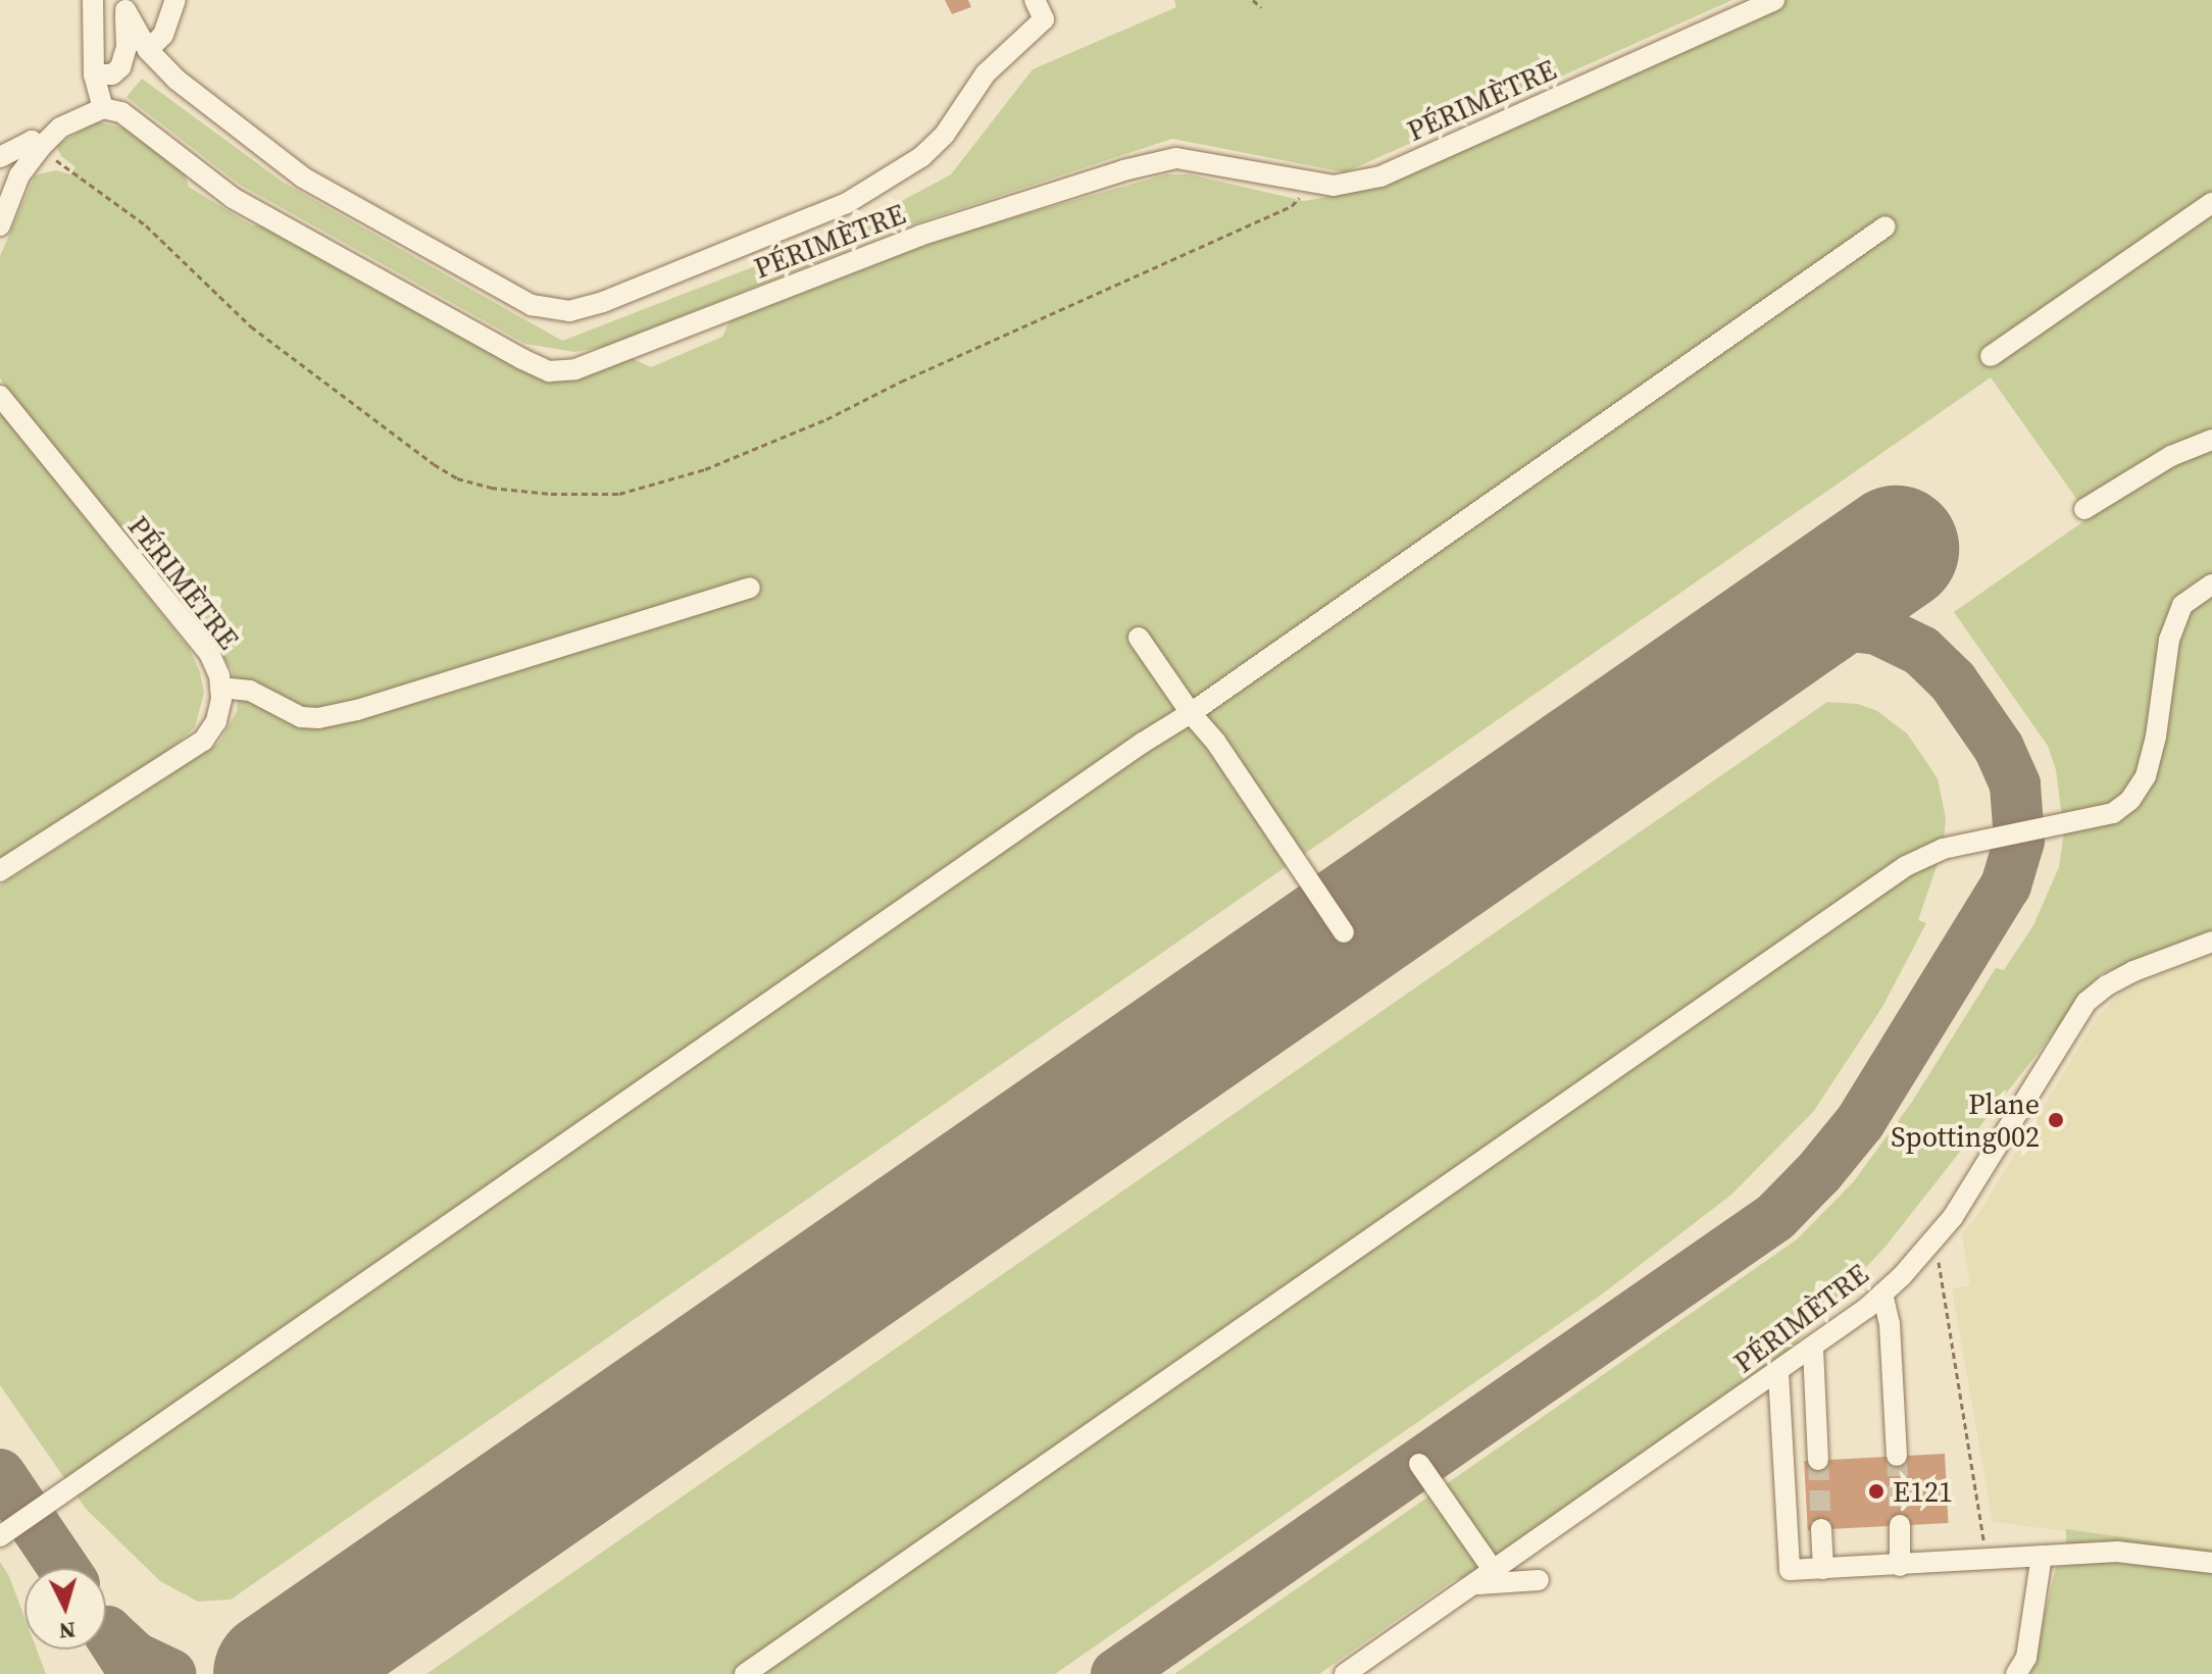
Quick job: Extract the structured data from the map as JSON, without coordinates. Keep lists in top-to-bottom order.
{
  "streets": {
    "lane": ["PÉRIMÈTRE"]
  },
  "places": ["Plane Spotting002", "E121"],
  "north": "bottom"
}
